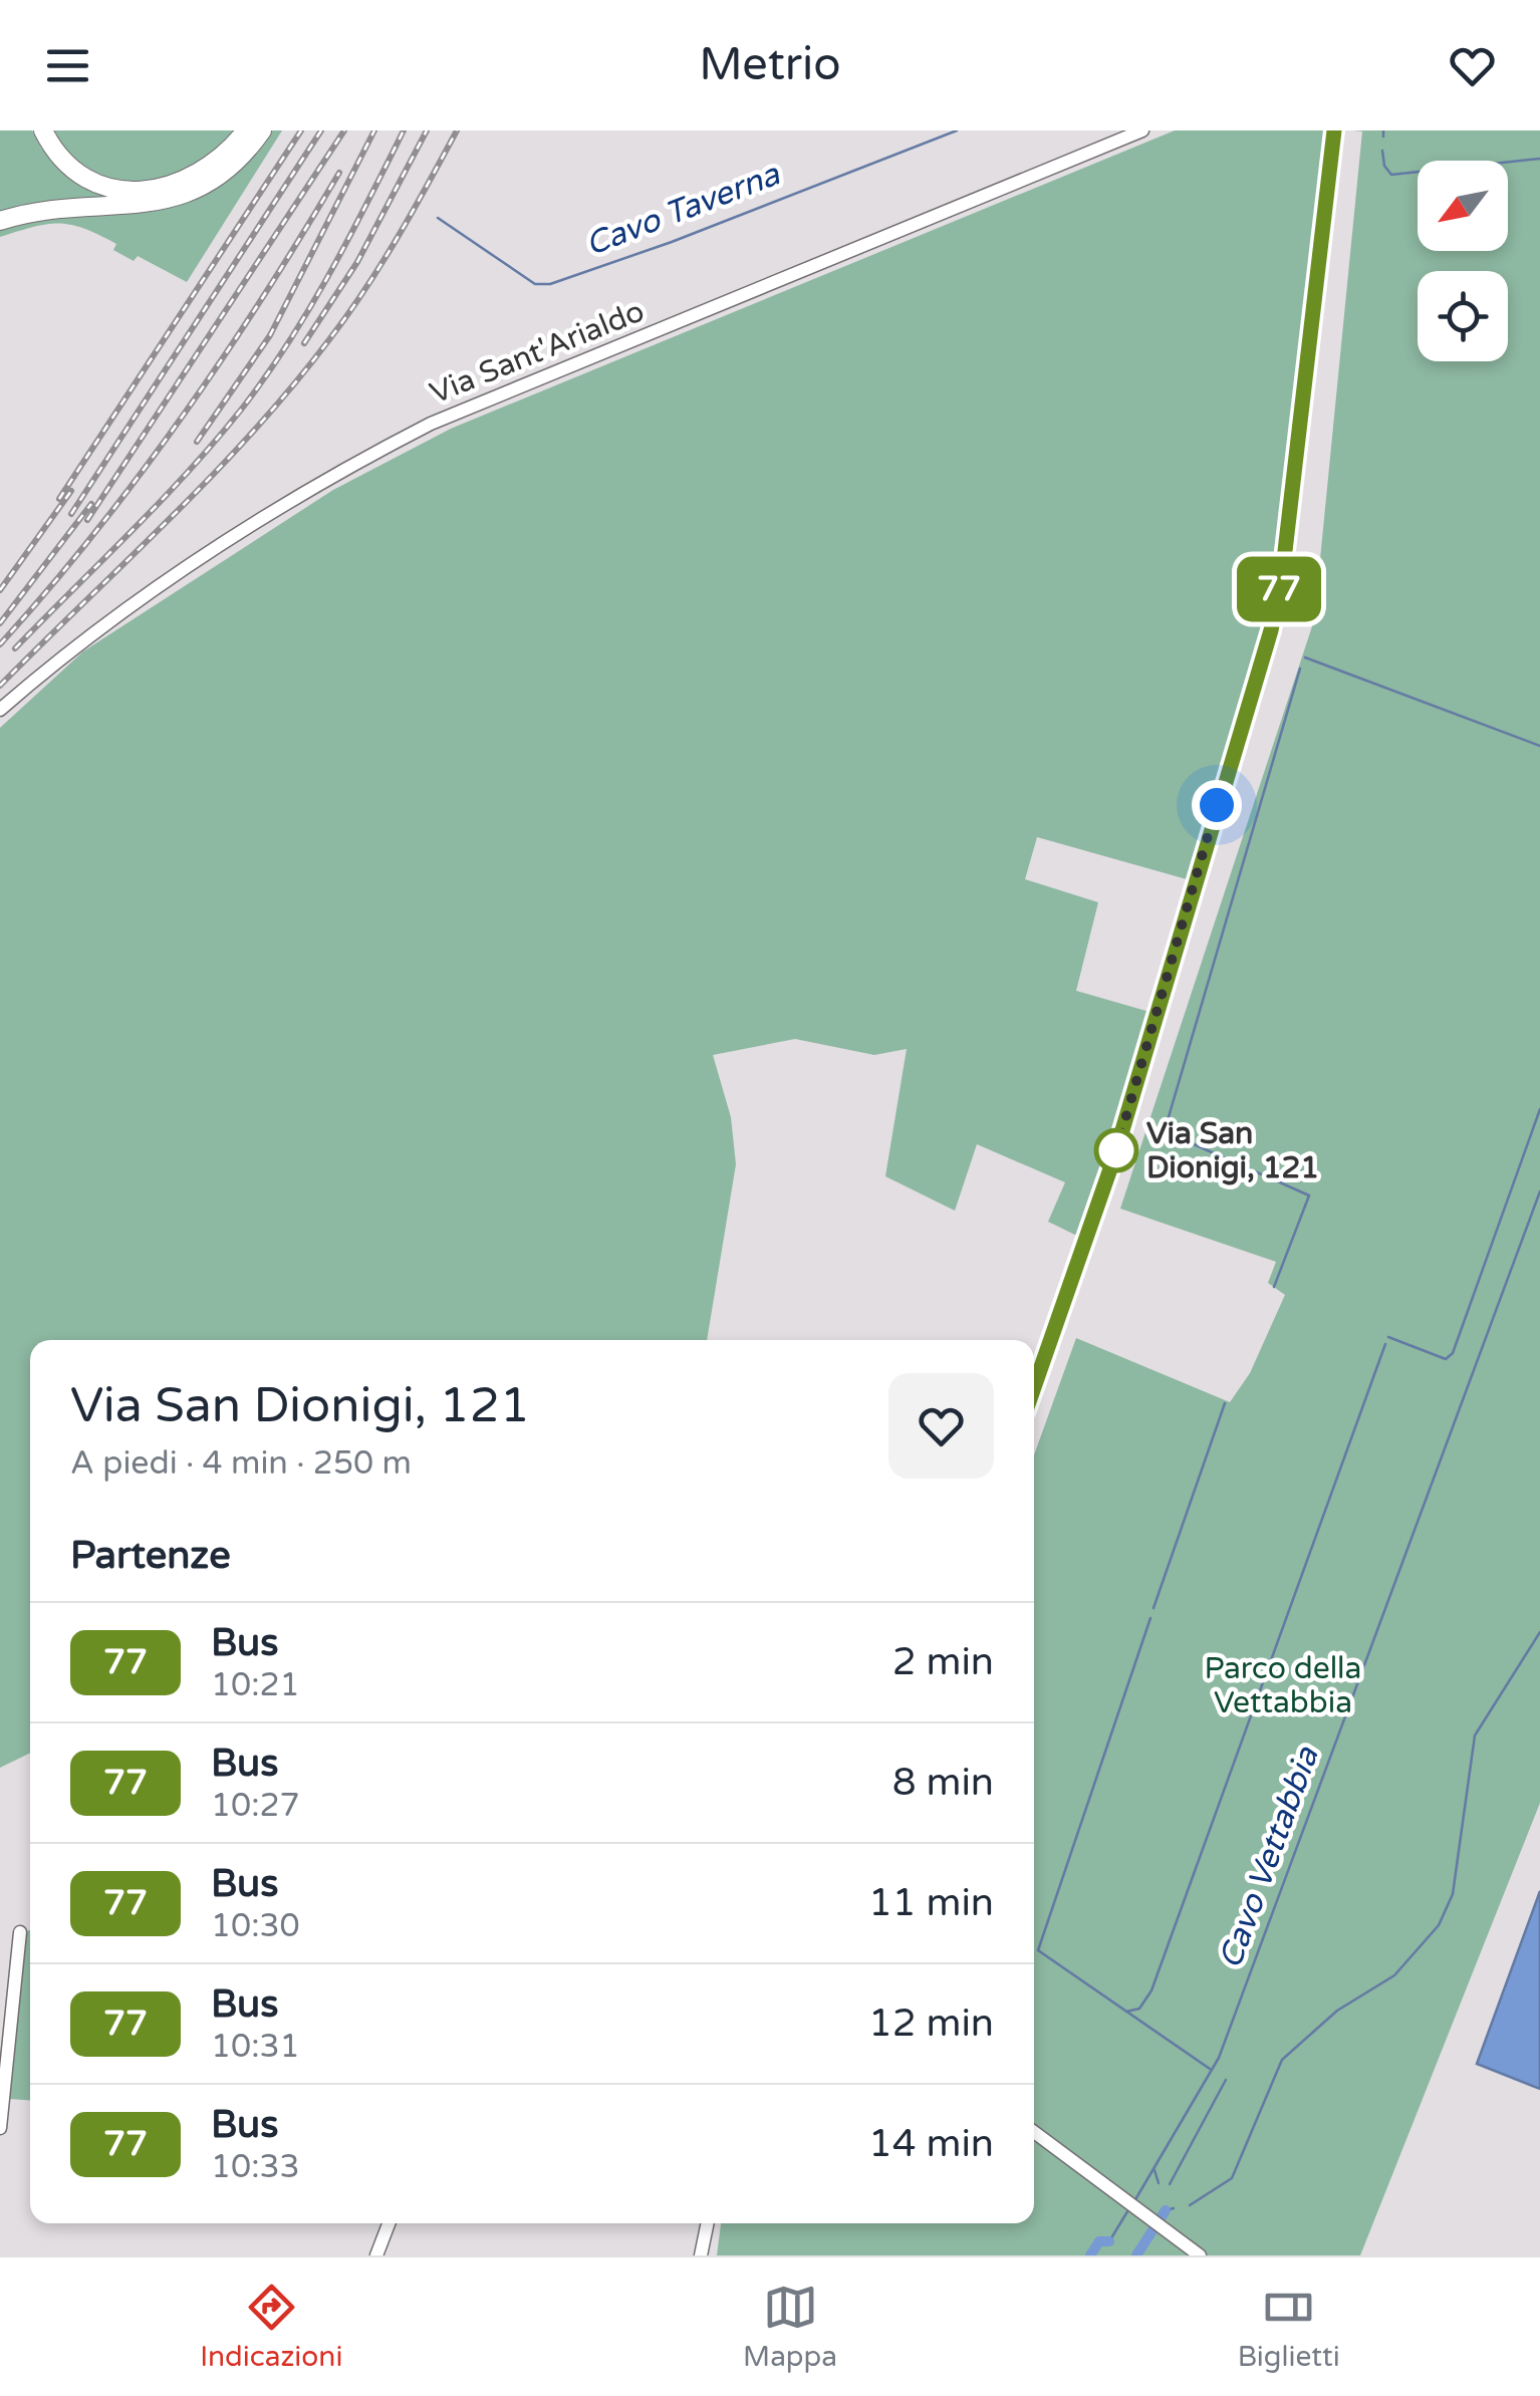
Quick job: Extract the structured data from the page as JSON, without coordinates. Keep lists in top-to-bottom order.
{
  "streets": {
    "street": ["Via Sant'Arialdo"]
  },
  "water": ["Cavo Taverna", "Cavo Vettabbia"],
  "parks": ["Parco della Vettabbia"],
  "places": ["Via San Dionigi, 121"],
  "lines": ["bus line 77"],
  "north": "bottom left",
  "page": {
    "header": "Metrio",
    "on_map": "77",
    "heading": [
      ["Via San Dionigi, 121", "A piedi · 4 min · 250 m"],
      "Partenze"
    ],
    "list": [
      {
        "mark": "77",
        "name": "Bus",
        "note": "10:21",
        "value": "2 min"
      },
      {
        "mark": "77",
        "name": "Bus",
        "note": "10:27",
        "value": "8 min"
      },
      {
        "mark": "77",
        "name": "Bus",
        "note": "10:30",
        "value": "11 min"
      },
      {
        "mark": "77",
        "name": "Bus",
        "note": "10:31",
        "value": "12 min"
      },
      {
        "mark": "77",
        "name": "Bus",
        "note": "10:33",
        "value": "14 min"
      }
    ],
    "tabs": ["Indicazioni", "Mappa", "Biglietti"]
  }
}
